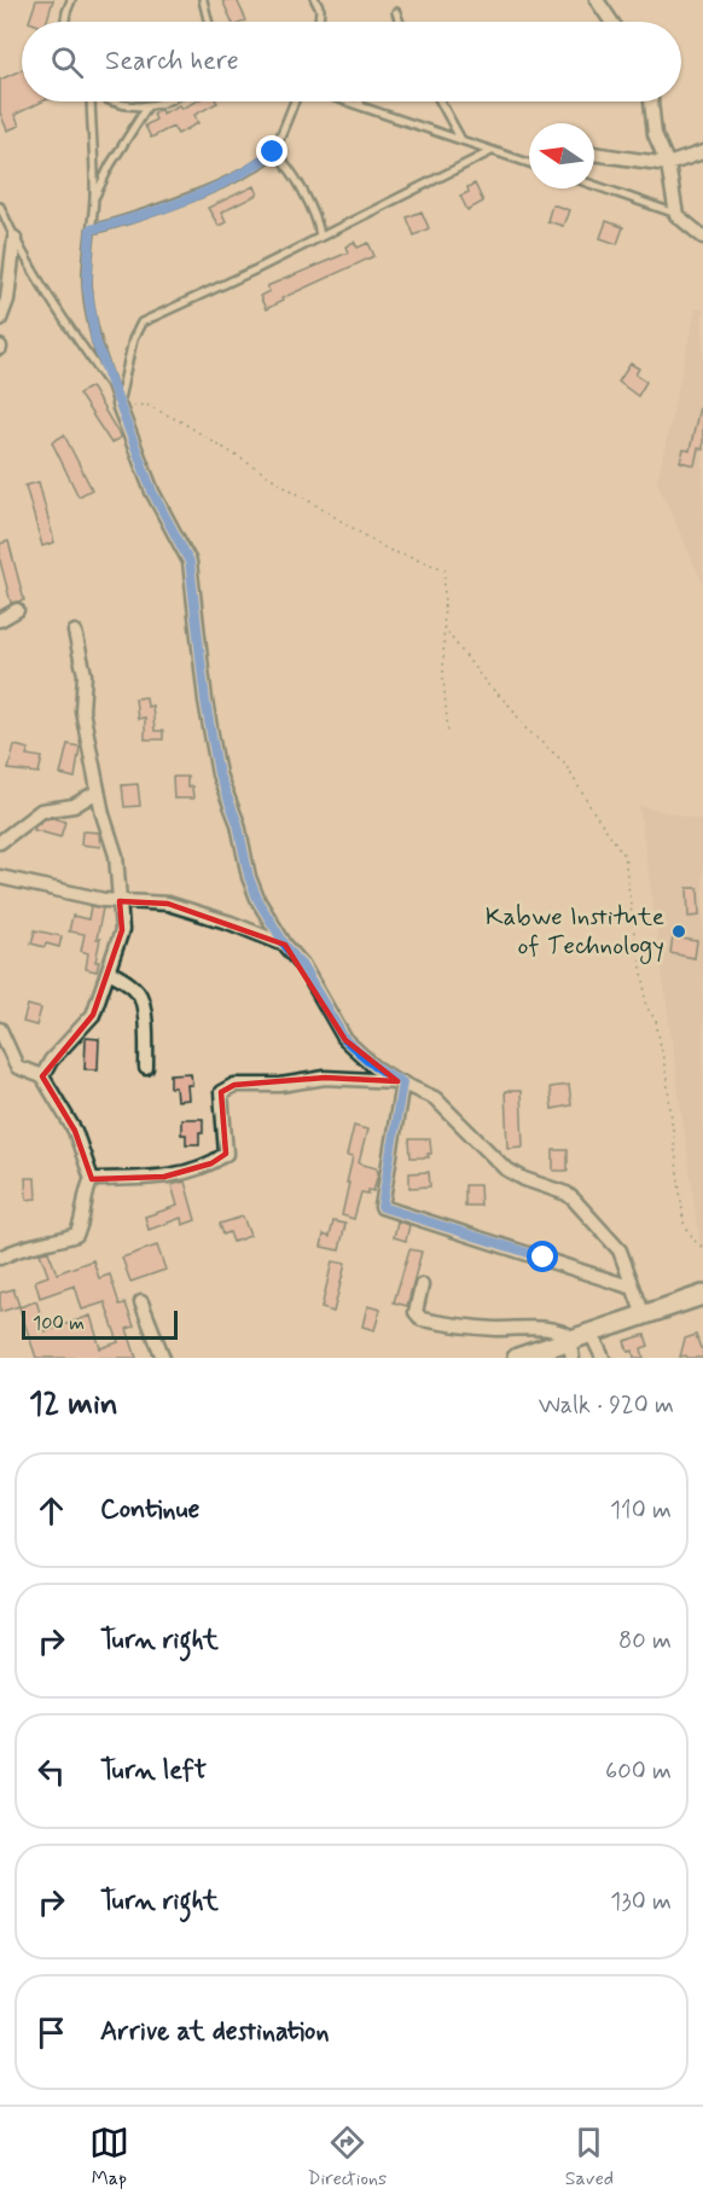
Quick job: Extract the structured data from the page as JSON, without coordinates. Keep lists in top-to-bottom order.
{
  "places": ["Kabwe Institute of Technology"],
  "scale_bar": "100 m",
  "north": "left",
  "page": {
    "search": "Search here",
    "scale": "100 m",
    "heading": ["12 min", "Walk · 920 m"],
    "list": [
      ["Continue", "110 m"],
      ["Turn right", "80 m"],
      ["Turn left", "600 m"],
      ["Turn right", "130 m"],
      "Arrive at destination"
    ],
    "nav": ["Map", "Directions", "Saved"]
  }
}
